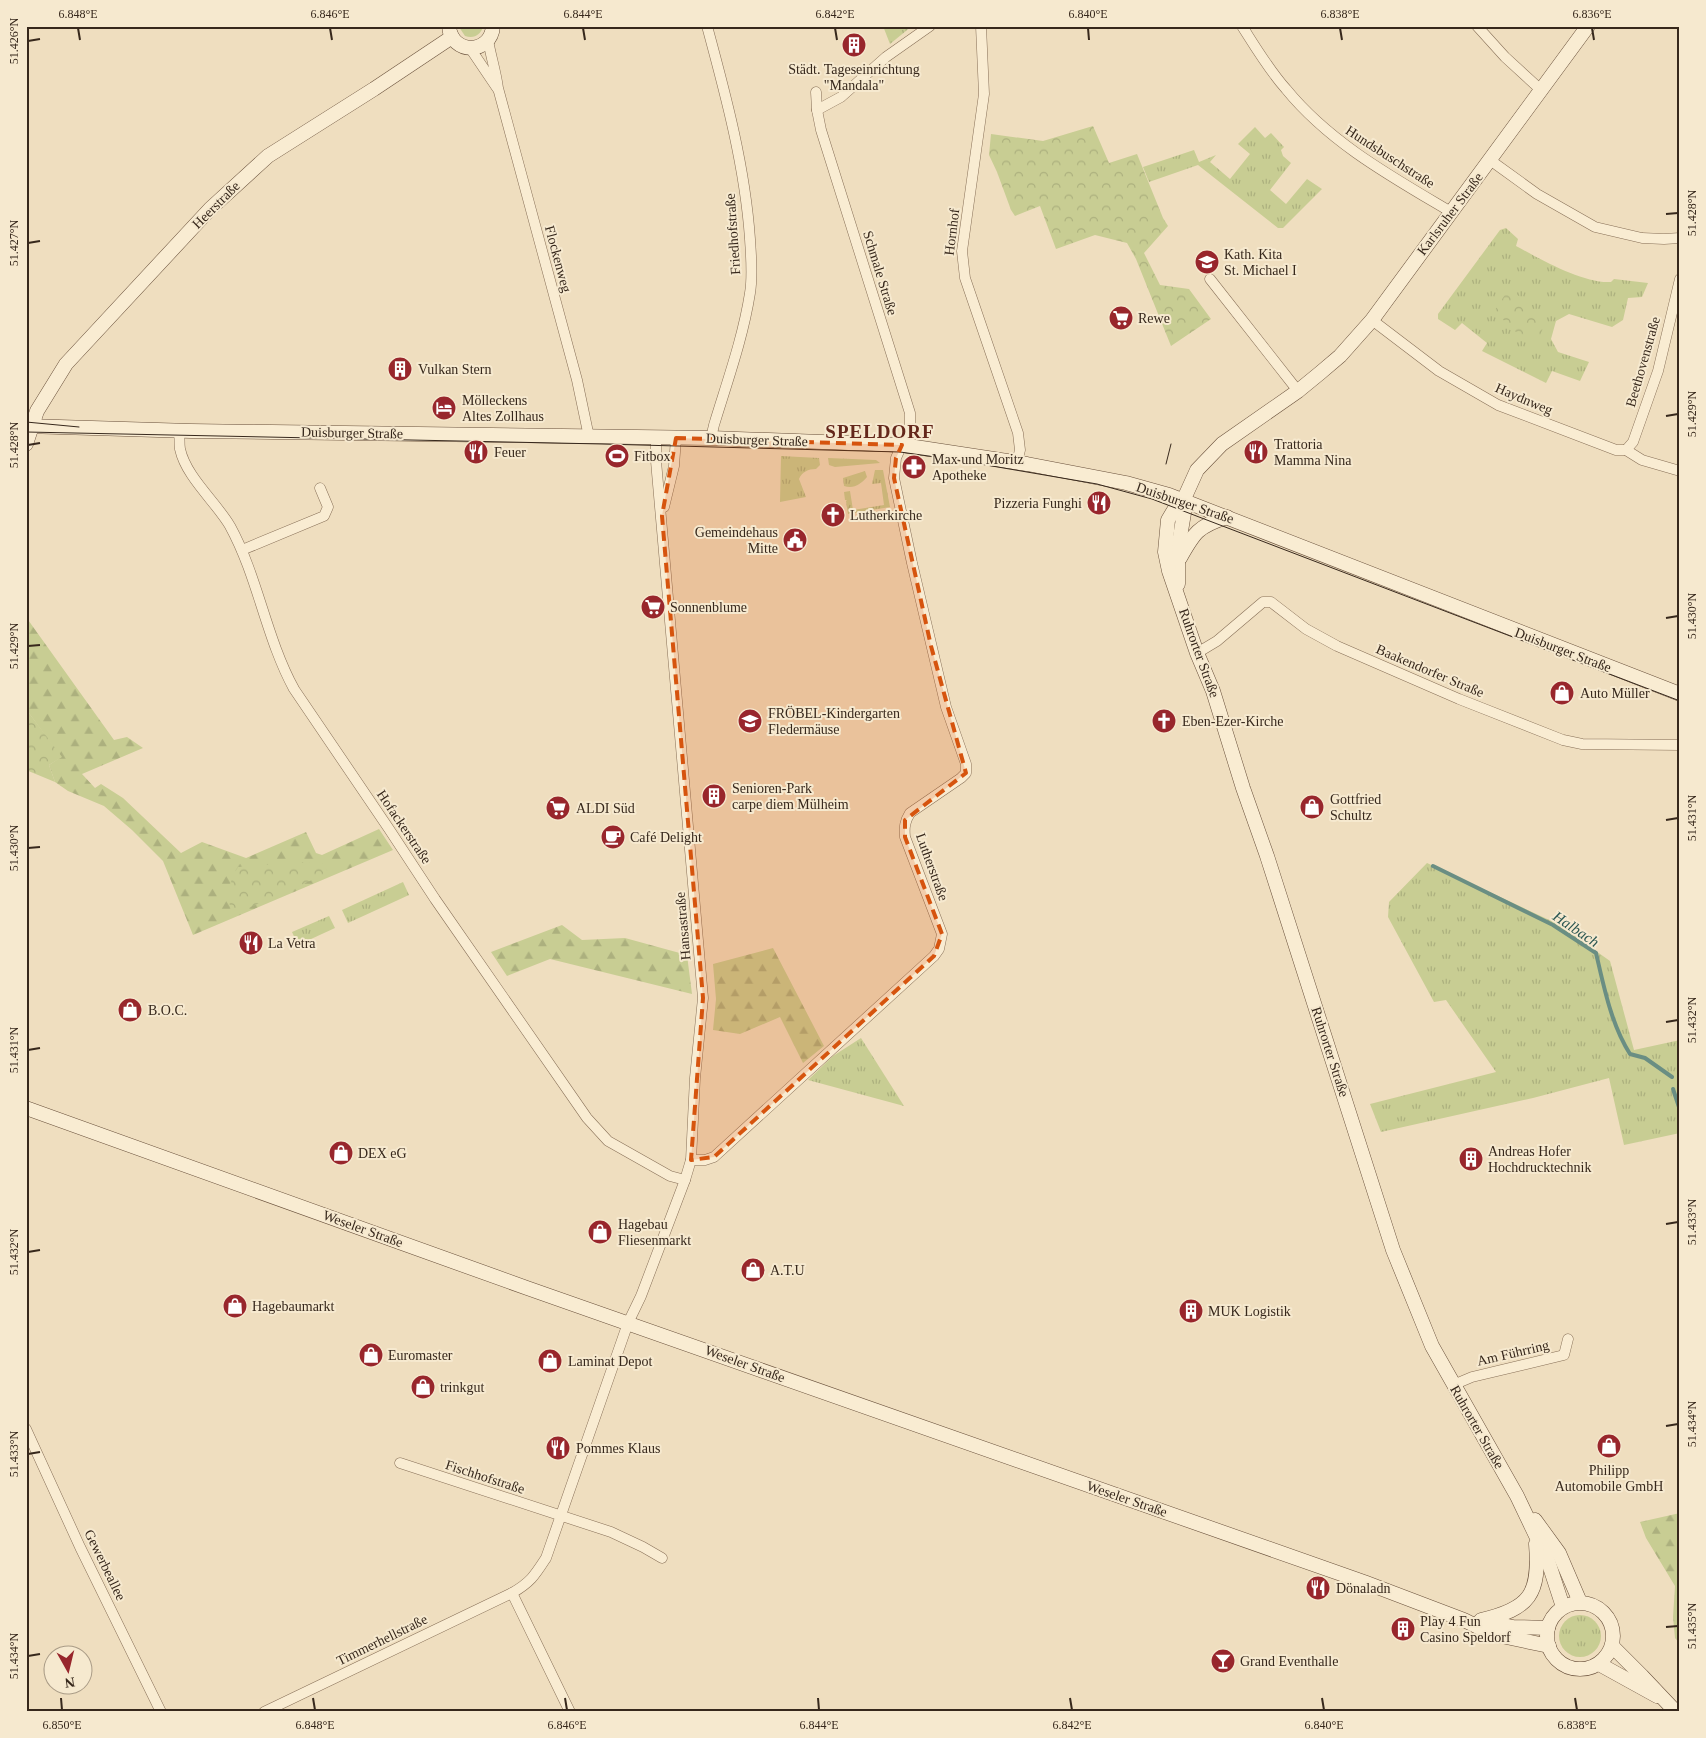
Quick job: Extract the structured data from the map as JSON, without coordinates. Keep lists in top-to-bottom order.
{
  "streets": {
    "main road": [
      "Heerstraße",
      "Karlsruher Straße",
      "Duisburger Straße",
      "Ruhrorter Straße",
      "Weseler Straße"
    ],
    "street": [
      "Hundsbuschstraße",
      "Hornhof",
      "Friedhofstraße",
      "Flockenweg",
      "Schmale Straße",
      "Beethovenstraße",
      "Haydnweg",
      "Baakendorfer Straße",
      "Hofackerstraße",
      "Lutherstraße",
      "Hansastraße",
      "Am Führring",
      "Fischhofstraße",
      "Gewerbeallee",
      "Timmerhellstraße"
    ]
  },
  "crossings": [
    ["Hundsbuschstraße", "Karlsruher Straße"],
    ["Heerstraße", "Flockenweg"],
    ["Heerstraße", "Duisburger Straße"],
    ["Karlsruher Straße", "Haydnweg"],
    ["Karlsruher Straße", "Duisburger Straße"],
    ["Karlsruher Straße", "Ruhrorter Straße"],
    ["Hornhof", "Duisburger Straße"],
    ["Friedhofstraße", "Duisburger Straße"],
    ["Flockenweg", "Duisburger Straße"],
    ["Schmale Straße", "Duisburger Straße"],
    ["Schmale Straße", "Lutherstraße"],
    ["Beethovenstraße", "Haydnweg"],
    ["Duisburger Straße", "Ruhrorter Straße"],
    ["Duisburger Straße", "Hofackerstraße"],
    ["Duisburger Straße", "Lutherstraße"],
    ["Duisburger Straße", "Hansastraße"],
    ["Ruhrorter Straße", "Baakendorfer Straße"],
    ["Ruhrorter Straße", "Weseler Straße"],
    ["Ruhrorter Straße", "Am Führring"],
    ["Hofackerstraße", "Hansastraße"],
    ["Lutherstraße", "Hansastraße"],
    ["Hansastraße", "Weseler Straße"],
    ["Hansastraße", "Timmerhellstraße"],
    ["Weseler Straße", "Timmerhellstraße"],
    ["Fischhofstraße", "Timmerhellstraße"]
  ],
  "districts": ["SPELDORF"],
  "water": ["Halbach"],
  "places": {
    "building": [
      "Städt. Tageseinrichtung \"Mandala\"",
      "Vulkan Stern",
      "Senioren-Park carpe diem Mülheim",
      "Andreas Hofer Hochdrucktechnik",
      "MUK Logistik",
      "Play 4 Fun Casino Speldorf"
    ],
    "school or university": ["Kath. Kita St. Michael I", "FRÖBEL-Kindergarten Fledermäuse"],
    "supermarket": ["Rewe", "Sonnenblume", "ALDI Süd"],
    "hotel": ["Mölleckens Altes Zollhaus"],
    "restaurant": [
      "Feuer",
      "Trattoria Mamma Nina",
      "Pizzeria Funghi",
      "La Vetra",
      "Pommes Klaus",
      "Dönaladn"
    ],
    "sports": ["Fitbox"],
    "pharmacy": ["Max und Moritz Apotheke"],
    "church": ["Lutherkirche", "Eben-Ezer-Kirche"],
    "public building": ["Gemeindehaus Mitte"],
    "shop": [
      "Auto Müller",
      "Gottfried Schultz",
      "B.O.C.",
      "DEX eG",
      "Hagebau Fliesenmarkt",
      "A.T.U",
      "Hagebaumarkt",
      "Euromaster",
      "Laminat Depot",
      "trinkgut",
      "Philipp Automobile GmbH"
    ],
    "cafe": ["Café Delight"],
    "bar": ["Grand Eventhalle"]
  },
  "north": "bottom",
  "coordinates": [
    "6.848°E",
    "6.846°E",
    "6.844°E",
    "6.842°E",
    "6.840°E",
    "6.838°E",
    "6.836°E",
    "51.426°N",
    "51.428°N",
    "51.427°N",
    "51.429°N",
    "51.430°N",
    "51.431°N",
    "51.432°N",
    "51.433°N",
    "51.434°N",
    "51.435°N",
    "6.850°E"
  ]
}
